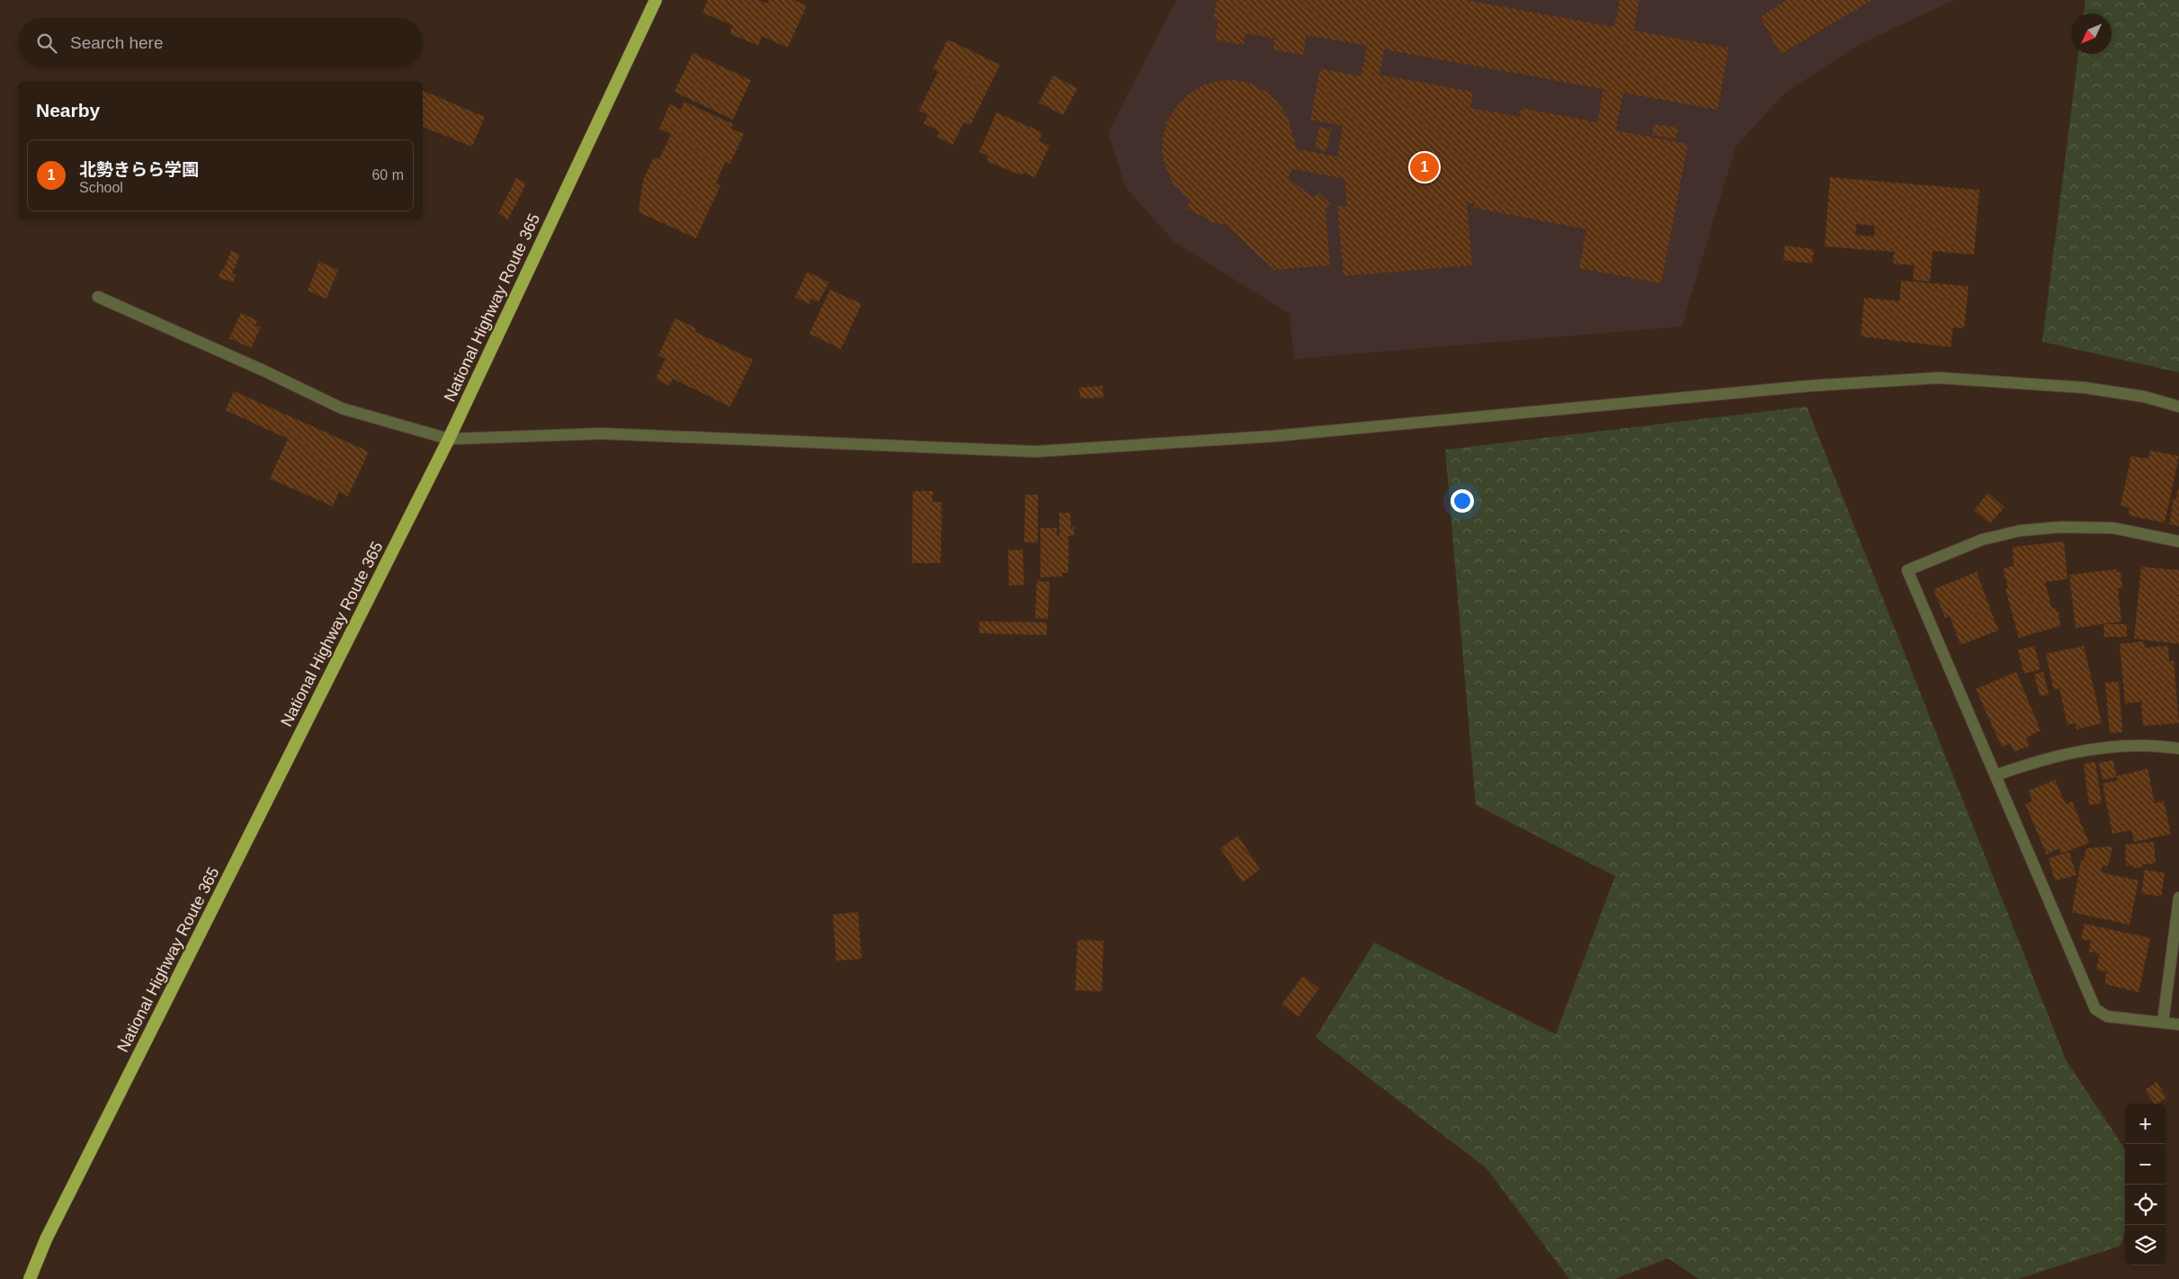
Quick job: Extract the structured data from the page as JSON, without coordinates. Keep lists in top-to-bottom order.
{
  "streets": {
    "highway": ["National Highway Route 365"]
  },
  "north": "bottom left",
  "page": {
    "search": "Search here",
    "heading": "Nearby",
    "list": [
      {
        "mark": "1",
        "name": "北勢きらら学園",
        "note": "School",
        "value": "60 m"
      }
    ],
    "pins": "1",
    "map_buttons": ["+", "−"]
  }
}
